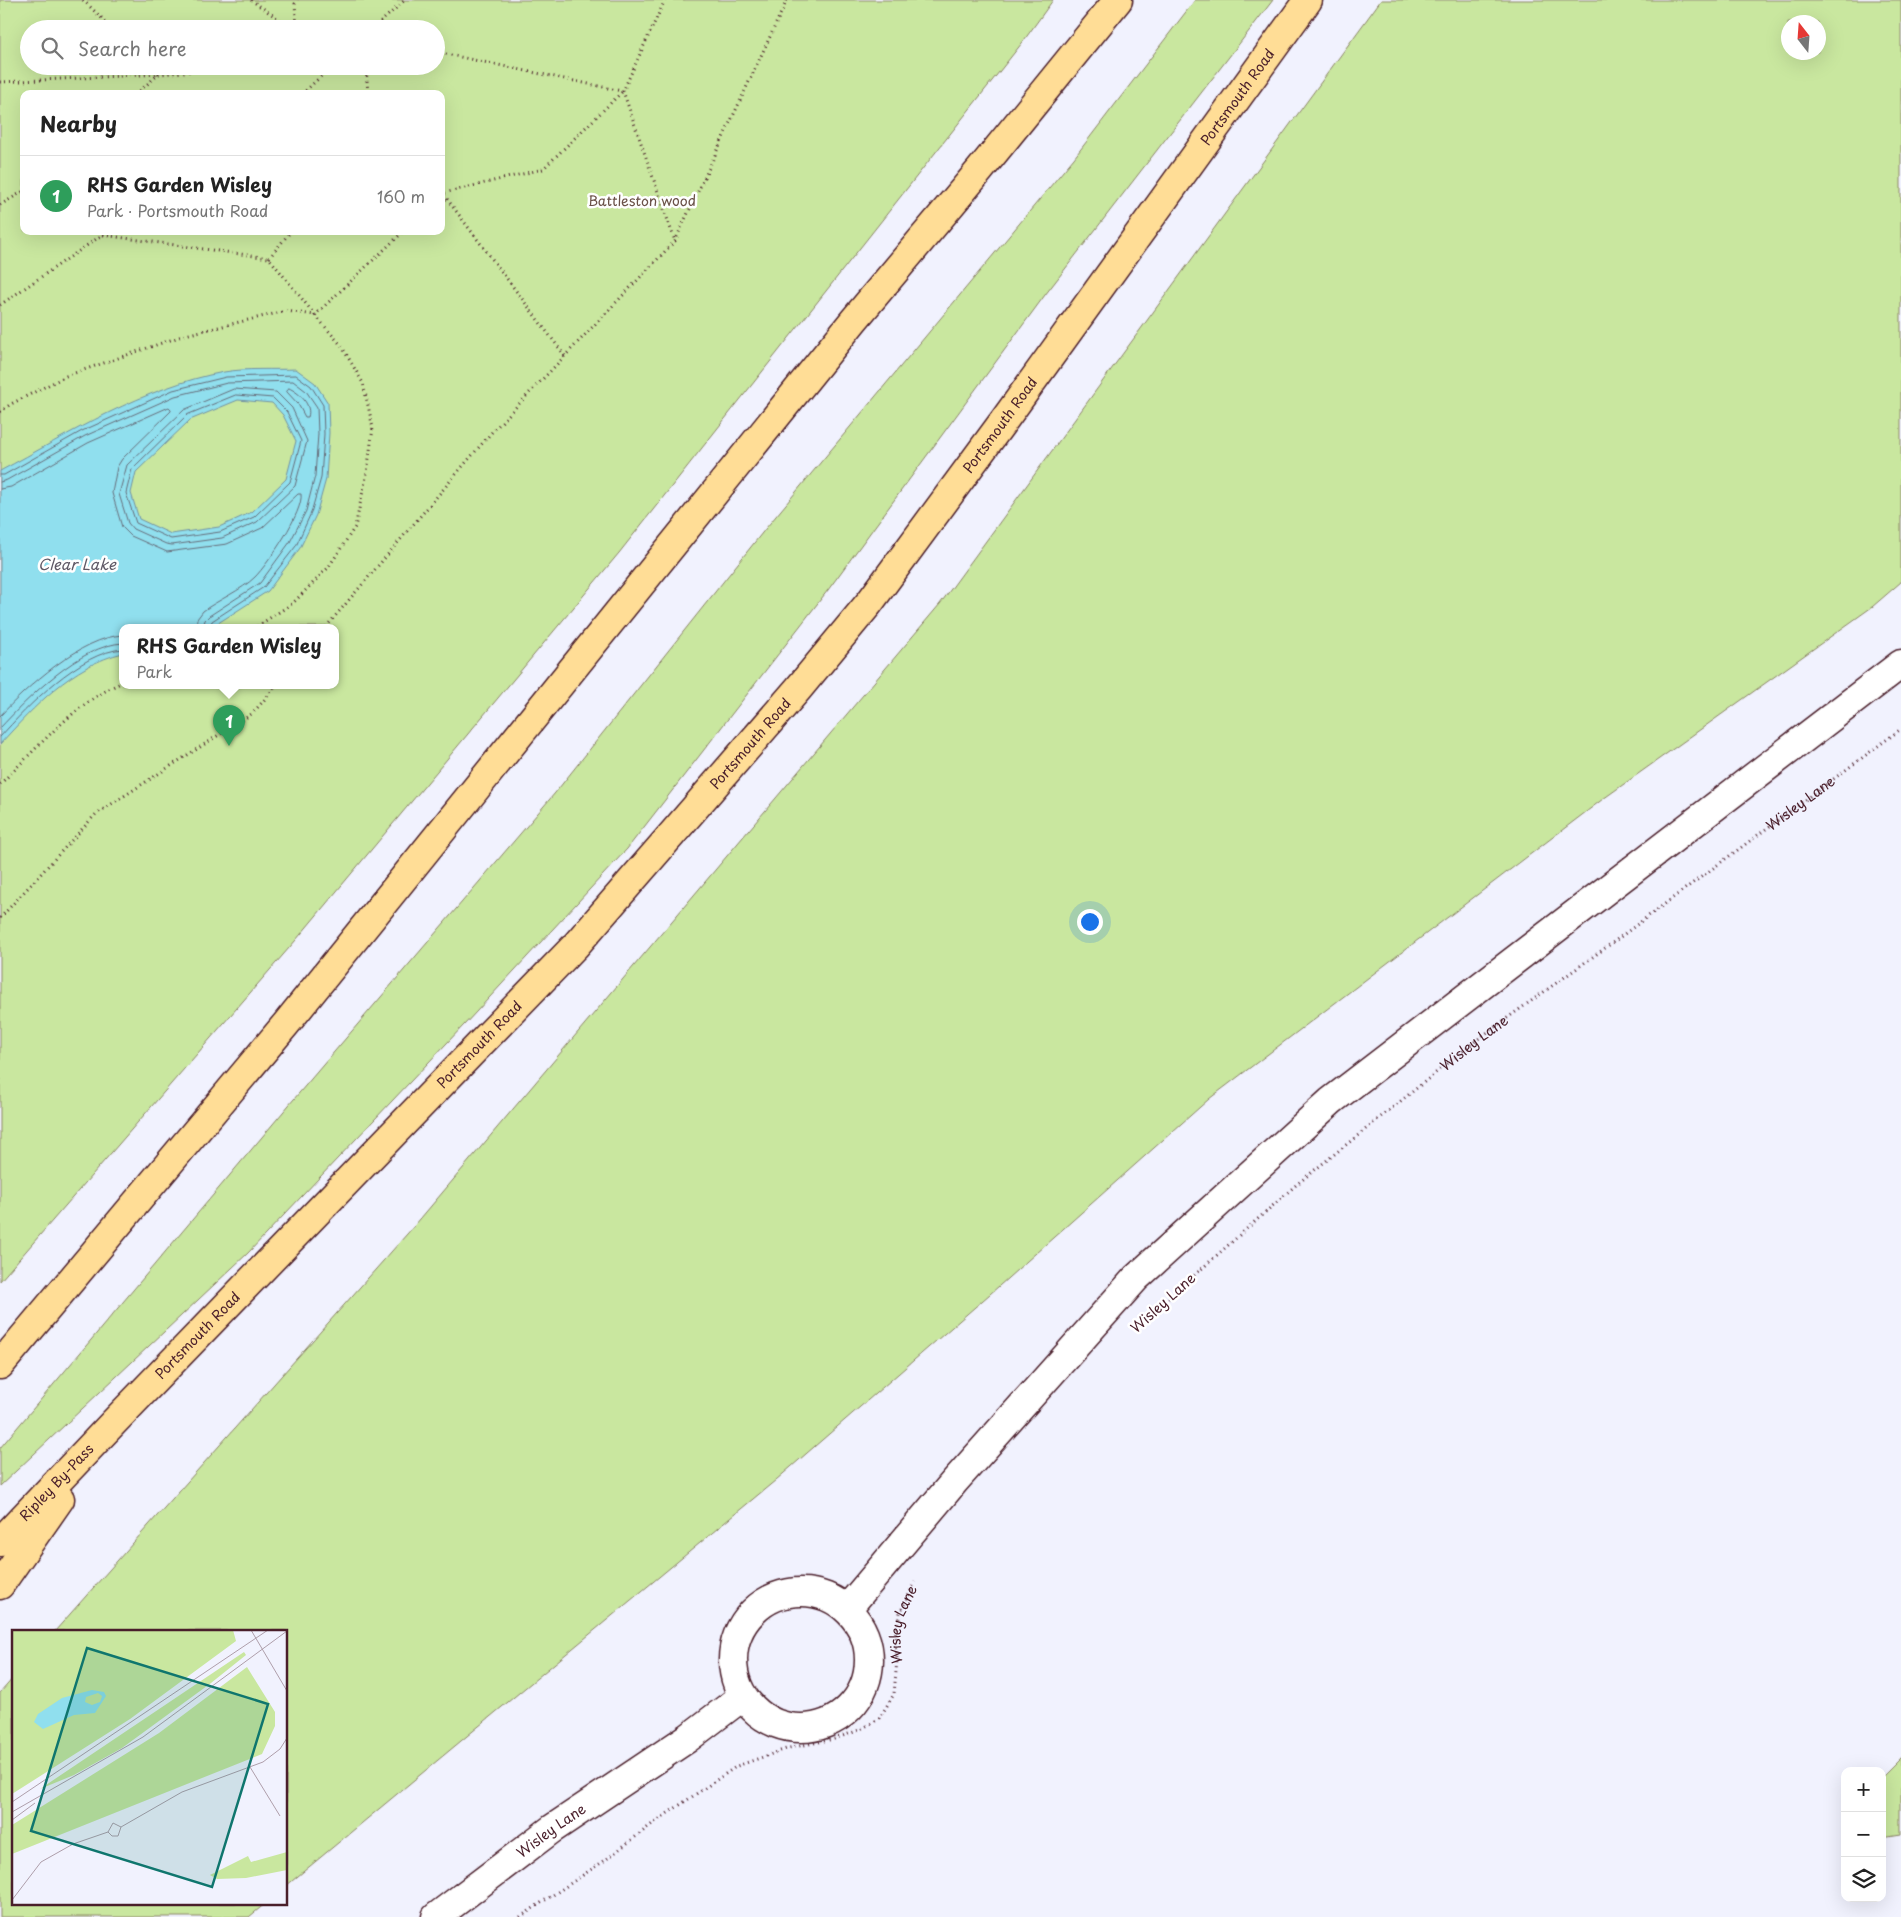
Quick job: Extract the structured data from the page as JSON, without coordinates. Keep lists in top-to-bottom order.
{
  "streets": {
    "highway": ["Portsmouth Road", "Ripley By-Pass"],
    "street": ["Wisley Lane"]
  },
  "crossings": [
    ["Portsmouth Road", "Ripley By-Pass"]
  ],
  "water": ["Clear Lake"],
  "parks": ["Battleston wood"],
  "north": "top",
  "page": {
    "search": "Search here",
    "heading": "Nearby",
    "list": [
      {
        "mark": "1",
        "name": "RHS Garden Wisley",
        "note": "Park · Portsmouth Road",
        "value": "160 m"
      }
    ],
    "popup": ["RHS Garden Wisley", "Park"],
    "pins": "1",
    "map_buttons": ["+", "−"]
  }
}
